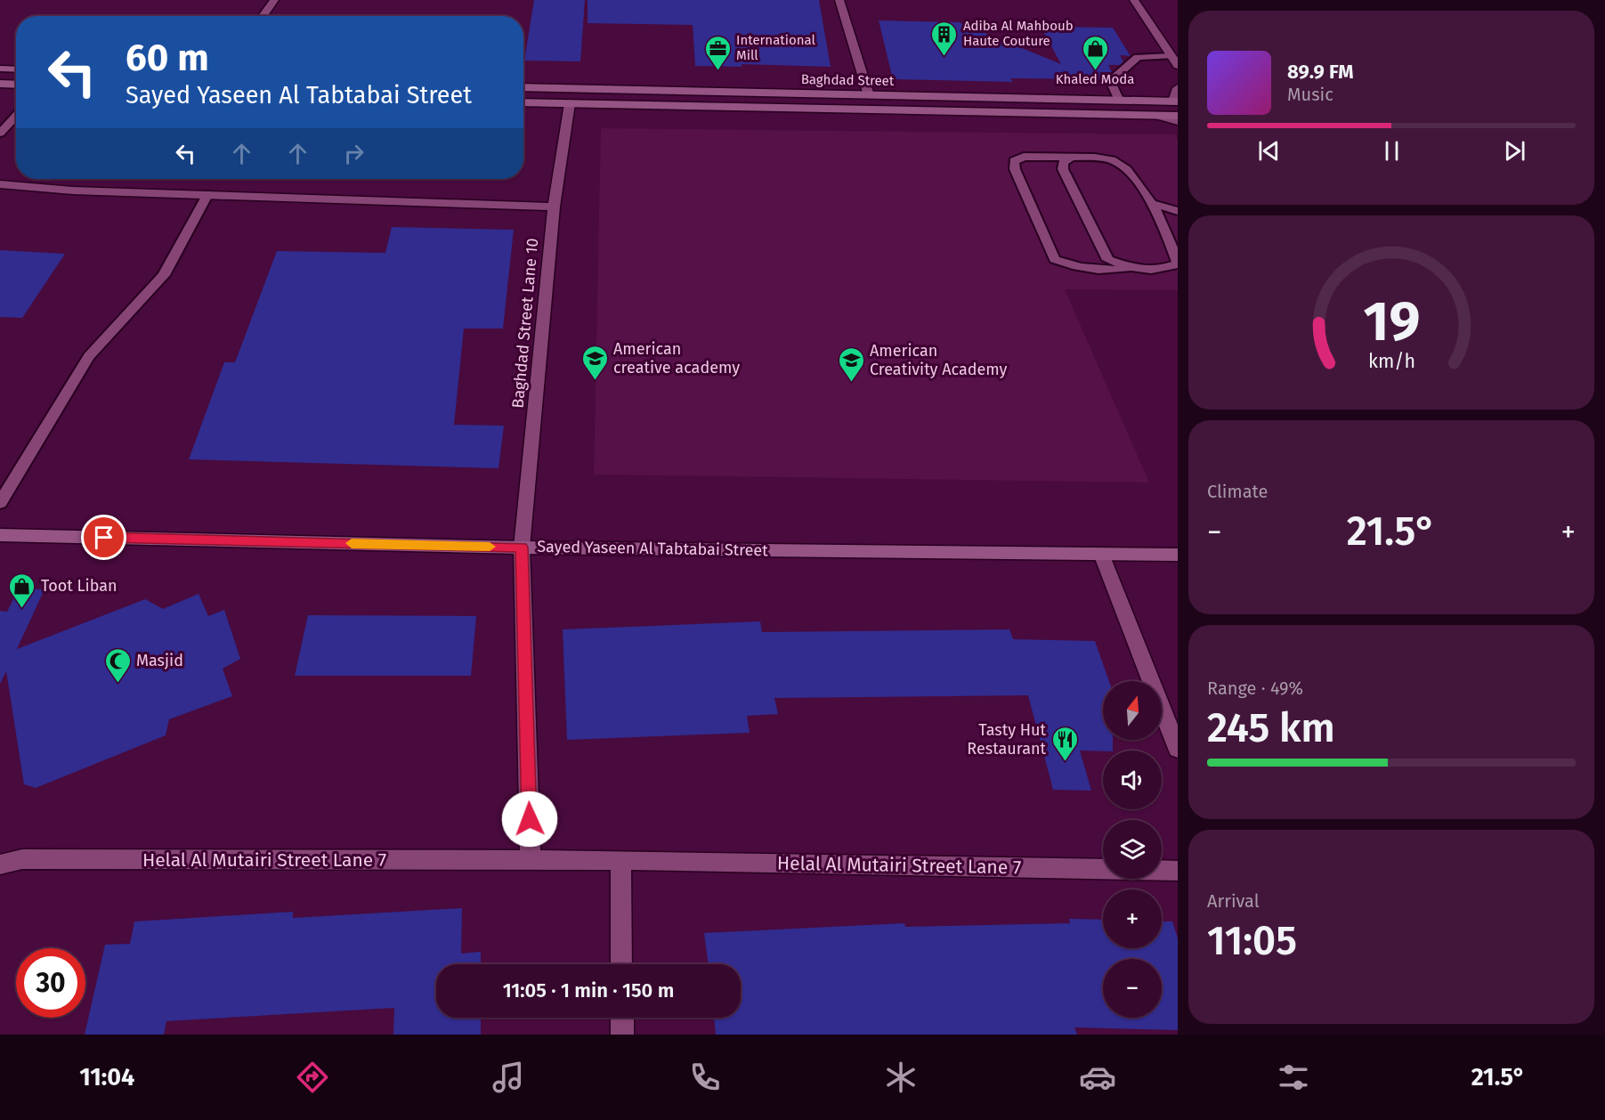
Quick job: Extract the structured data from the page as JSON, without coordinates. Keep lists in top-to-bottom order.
{
  "streets": {
    "main road": ["Baghdad Street", "Sayed Yaseen Al Tabtabai Street"],
    "street": ["Baghdad Street Lane 10", "Helal Al Mutairi Street Lane 7"]
  },
  "crossings": [
    ["Baghdad Street", "Baghdad Street Lane 10"],
    ["Baghdad Street Lane 10", "Sayed Yaseen Al Tabtabai Street"]
  ],
  "places": {
    "building": ["Adiba Al Mahboub Haute Couture"],
    "office": ["International Mill"],
    "shop": ["Khaled Moda", "Toot Liban"],
    "school or university": ["American creative academy", "American Creativity Academy"],
    "mosque": ["Masjid"],
    "restaurant": ["Tasty Hut Restaurant"]
  },
  "north": "top",
  "page": {
    "turn": ["60 m", "Sayed Yaseen Al Tabtabai Street"],
    "song": ["89.9 FM", "Music"],
    "tile": [
      "Climate",
      ["Range · 49%", "245 km"],
      ["Arrival", "11:05"]
    ],
    "heat": ["−", "21.5°", "+"],
    "map_buttons": ["+", "−"],
    "limit": "30",
    "trip": "11:05 · 1 min · 150 m",
    "tabs": ["11:04", "21.5°"],
    "gauge": ["19", "km/h"]
  }
}
